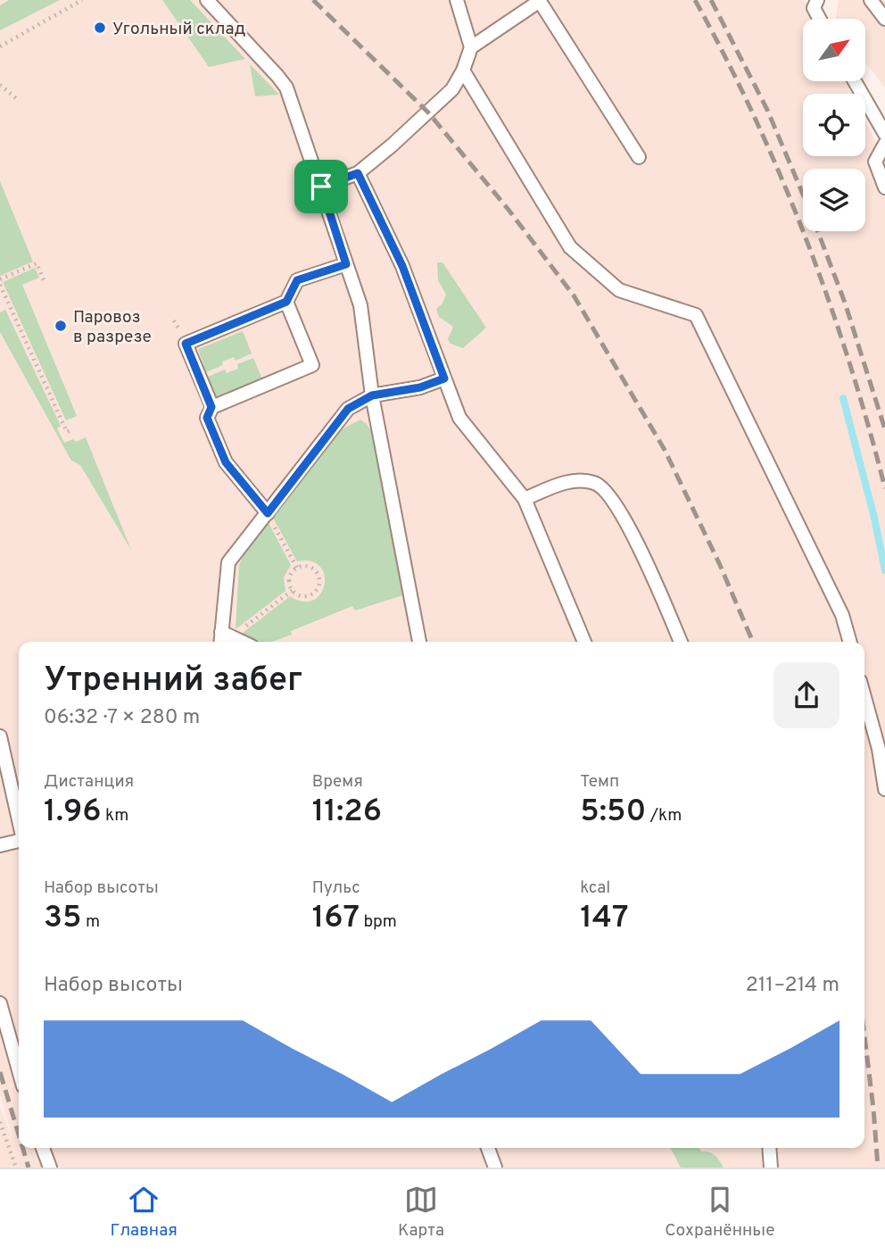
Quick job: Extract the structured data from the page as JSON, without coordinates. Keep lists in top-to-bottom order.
{
  "places": ["Угольный склад", "Паровоз в разрезе"],
  "north": "top right",
  "page": {
    "heading": ["Утренний забег", "06:32 · 7 × 280 m"],
    "stats": [
      ["Дистанция", "1.96 km"],
      ["Время", "11:26"],
      ["Темп", "5:50 /km"],
      ["Набор высоты", "35 m"],
      ["Пульс", "167 bpm"],
      ["kcal", "147"]
    ],
    "chart": ["Набор высоты", "211–214 m"],
    "tabs": ["Главная", "Карта", "Сохранённые"]
  }
}
